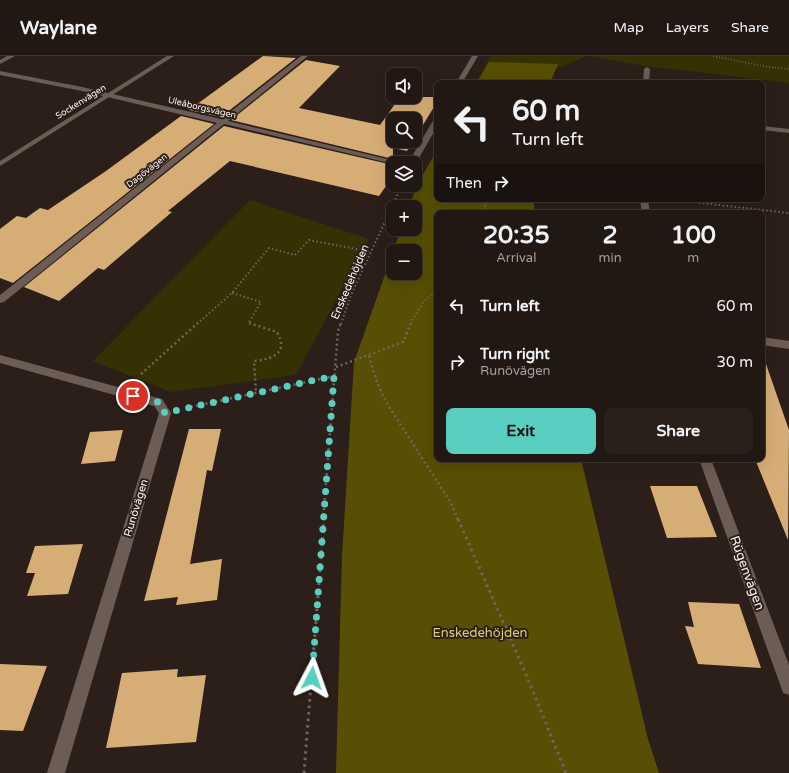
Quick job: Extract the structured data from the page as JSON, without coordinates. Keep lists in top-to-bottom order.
{
  "streets": {
    "street": [
      "Sockenvägen",
      "Uleåborgsvägen",
      "Dagövägen",
      "Runövägen",
      "Rügenvägen"
    ],
    "path": ["Enskedehöjden"]
  },
  "crossings": [
    ["Sockenvägen", "Uleåborgsvägen"],
    ["Uleåborgsvägen", "Dagövägen"]
  ],
  "parks": ["Enskedehöjden"],
  "page": {
    "header": "Waylane",
    "nav": ["Map", "Layers", "Share"],
    "map_buttons": ["+", "−"],
    "turn": ["60 m", "Turn left"],
    "then": "Then",
    "eta": [
      "20:35",
      "Arrival",
      "2",
      "min",
      "100",
      "m"
    ],
    "list": [
      {
        "name": "Turn left",
        "value": "60 m"
      },
      {
        "name": "Turn right",
        "note": "Runövägen",
        "value": "30 m"
      }
    ],
    "buttons": ["Exit", "Share"]
  }
}
